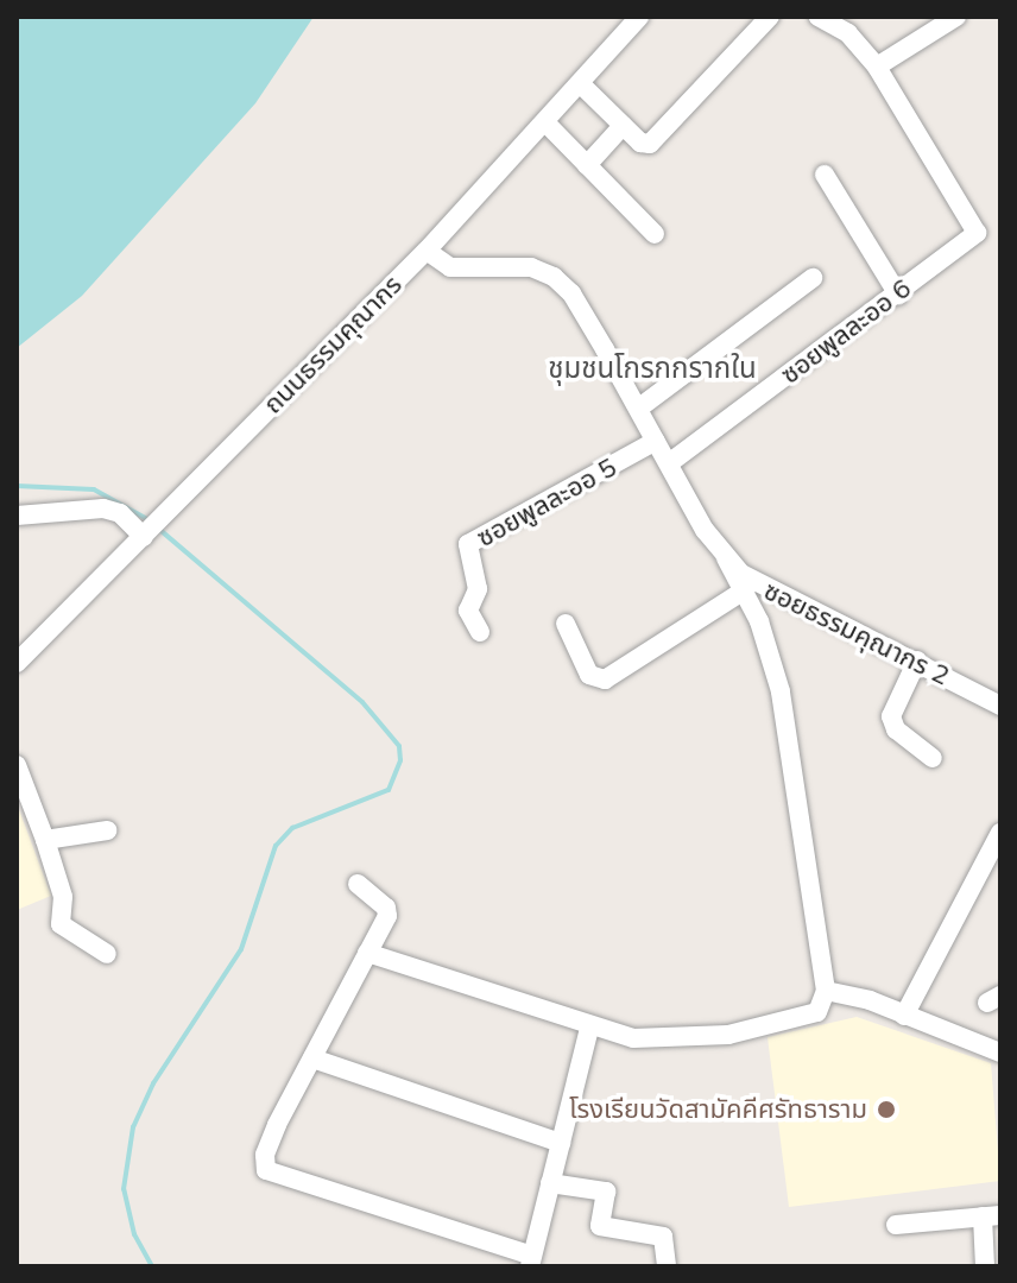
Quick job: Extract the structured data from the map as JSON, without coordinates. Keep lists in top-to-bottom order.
{
  "streets": {
    "street": [
      "ซอยพูลละออ 6",
      "ถนนธรรมคุณากร",
      "ซอยพูลละออ 5",
      "ซอยธรรมคุณากร 2"
    ]
  },
  "crossings": [
    ["ซอยพูลละออ 6", "ซอยธรรมคุณากร 2"],
    ["ถนนธรรมคุณากร", "ซอยธรรมคุณากร 2"],
    ["ซอยพูลละออ 5", "ซอยธรรมคุณากร 2"]
  ],
  "districts": ["ชุมชนโกรกกรากใน"],
  "places": ["โรงเรียนวัดสามัคคีศรัทธาราม"]
}
